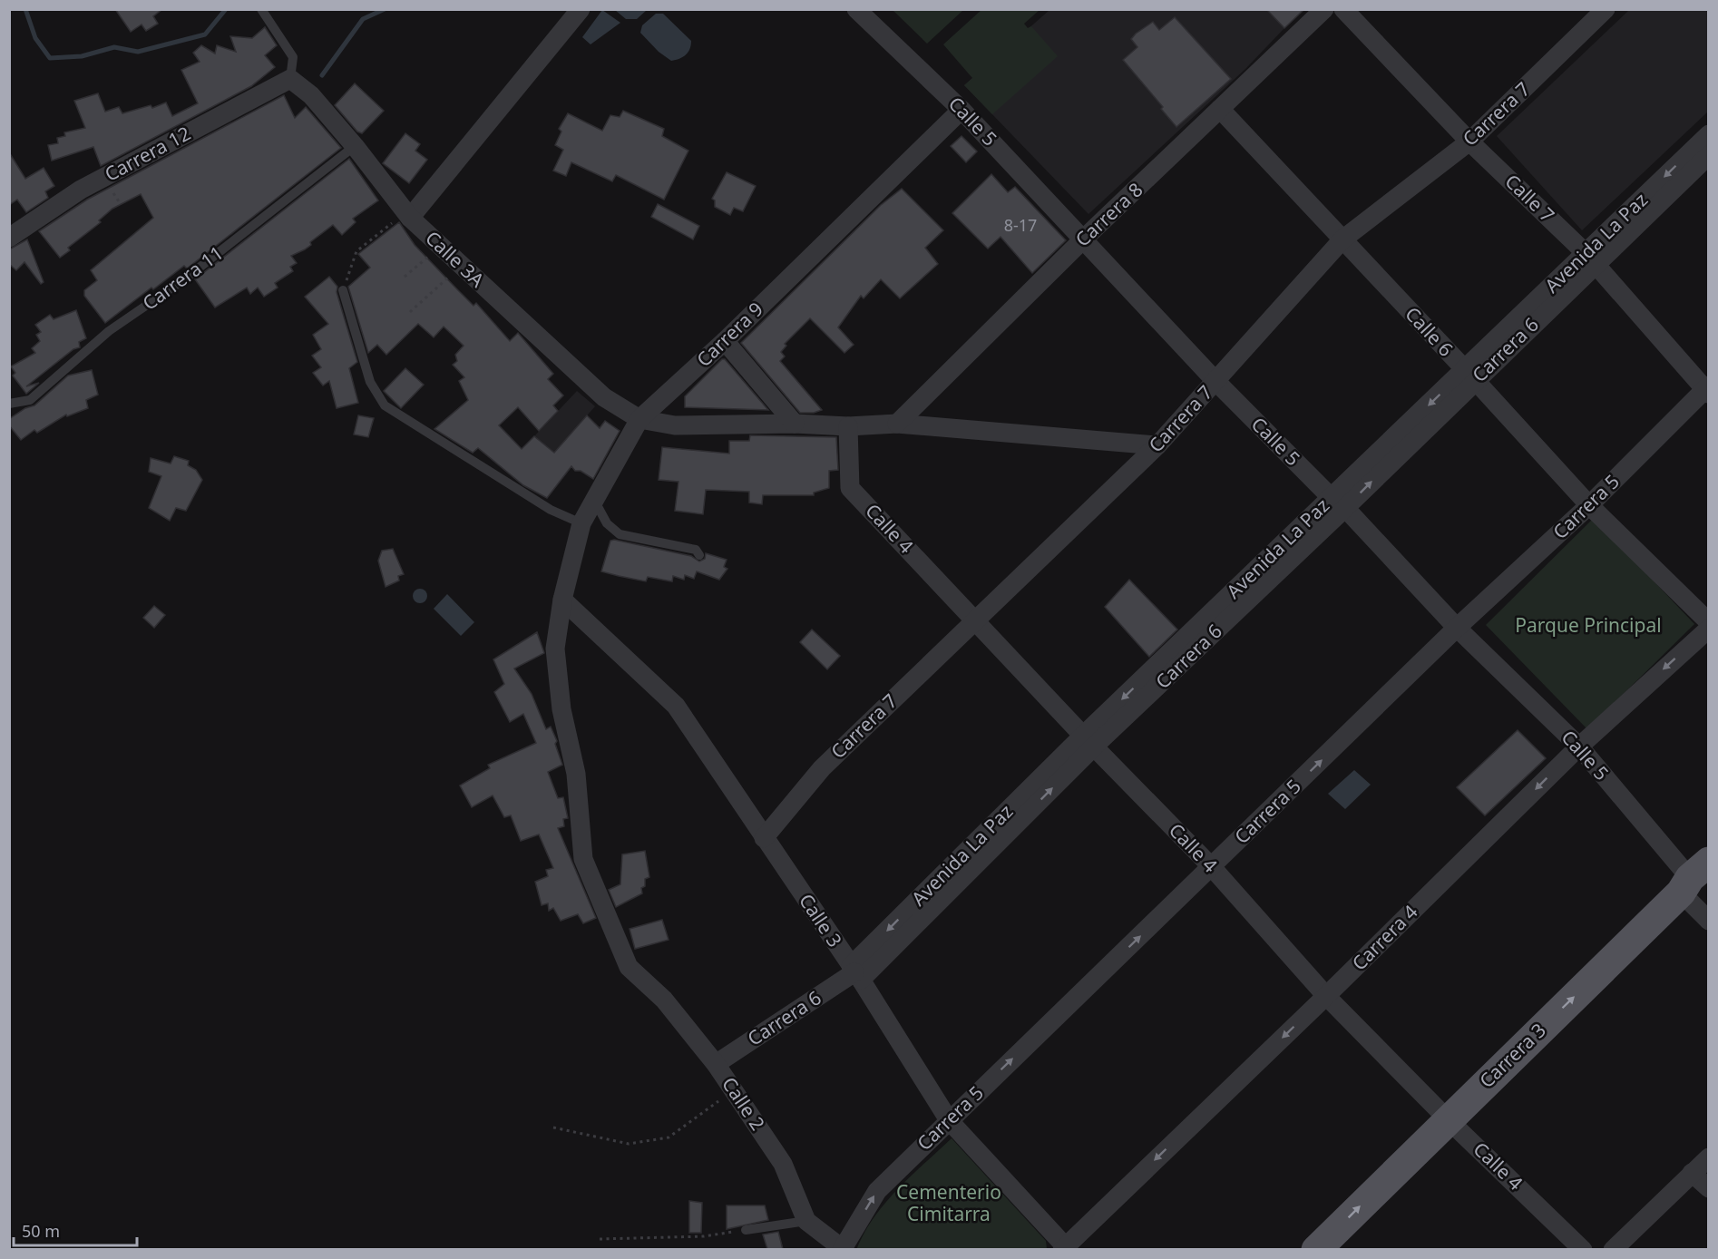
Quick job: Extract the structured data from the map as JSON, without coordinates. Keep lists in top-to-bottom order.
{
  "streets": {
    "main road": ["Carrera 3"],
    "street": [
      "Carrera 7",
      "Calle 5",
      "Carrera 12",
      "Calle 7",
      "Carrera 8",
      "Avenida La Paz",
      "Calle 3A",
      "Calle 6",
      "Carrera 9",
      "Carrera 6",
      "Carrera 5",
      "Calle 4",
      "Calle 3",
      "Carrera 4",
      "Calle 2"
    ],
    "lane": ["Carrera 11"]
  },
  "crossings": [
    ["Carrera 7", "Calle 5"],
    ["Carrera 7", "Calle 7"],
    ["Carrera 7", "Calle 6"],
    ["Carrera 7", "Calle 4"],
    ["Carrera 7", "Calle 3"],
    ["Calle 5", "Carrera 8"],
    ["Calle 5", "Carrera 9"],
    ["Calle 5", "Carrera 6"],
    ["Calle 5", "Carrera 5"],
    ["Calle 5", "Carrera 4"],
    ["Calle 5", "Carrera 3"],
    ["Carrera 12", "Calle 3A"],
    ["Calle 7", "Avenida La Paz"],
    ["Calle 7", "Carrera 6"],
    ["Calle 7", "Carrera 5"],
    ["Carrera 8", "Calle 6"],
    ["Avenida La Paz", "Carrera 6"],
    ["Calle 3A", "Carrera 11"],
    ["Calle 3A", "Carrera 9"],
    ["Calle 6", "Carrera 6"],
    ["Calle 6", "Carrera 5"],
    ["Carrera 9", "Calle 3"],
    ["Carrera 9", "Calle 2"],
    ["Carrera 6", "Calle 4"],
    ["Carrera 6", "Calle 3"],
    ["Carrera 6", "Calle 2"],
    ["Carrera 5", "Calle 4"],
    ["Carrera 5", "Calle 3"],
    ["Calle 4", "Carrera 4"],
    ["Calle 4", "Carrera 3"],
    ["Calle 3", "Carrera 4"]
  ],
  "one_way": [
    "Avenida La Paz",
    "Carrera 5",
    "Carrera 4",
    "Carrera 3"
  ],
  "parks": ["Parque Principal", "Cementerio Cimitarra"],
  "house_numbers": ["8-17"],
  "scale_bar": "50 m"
}
